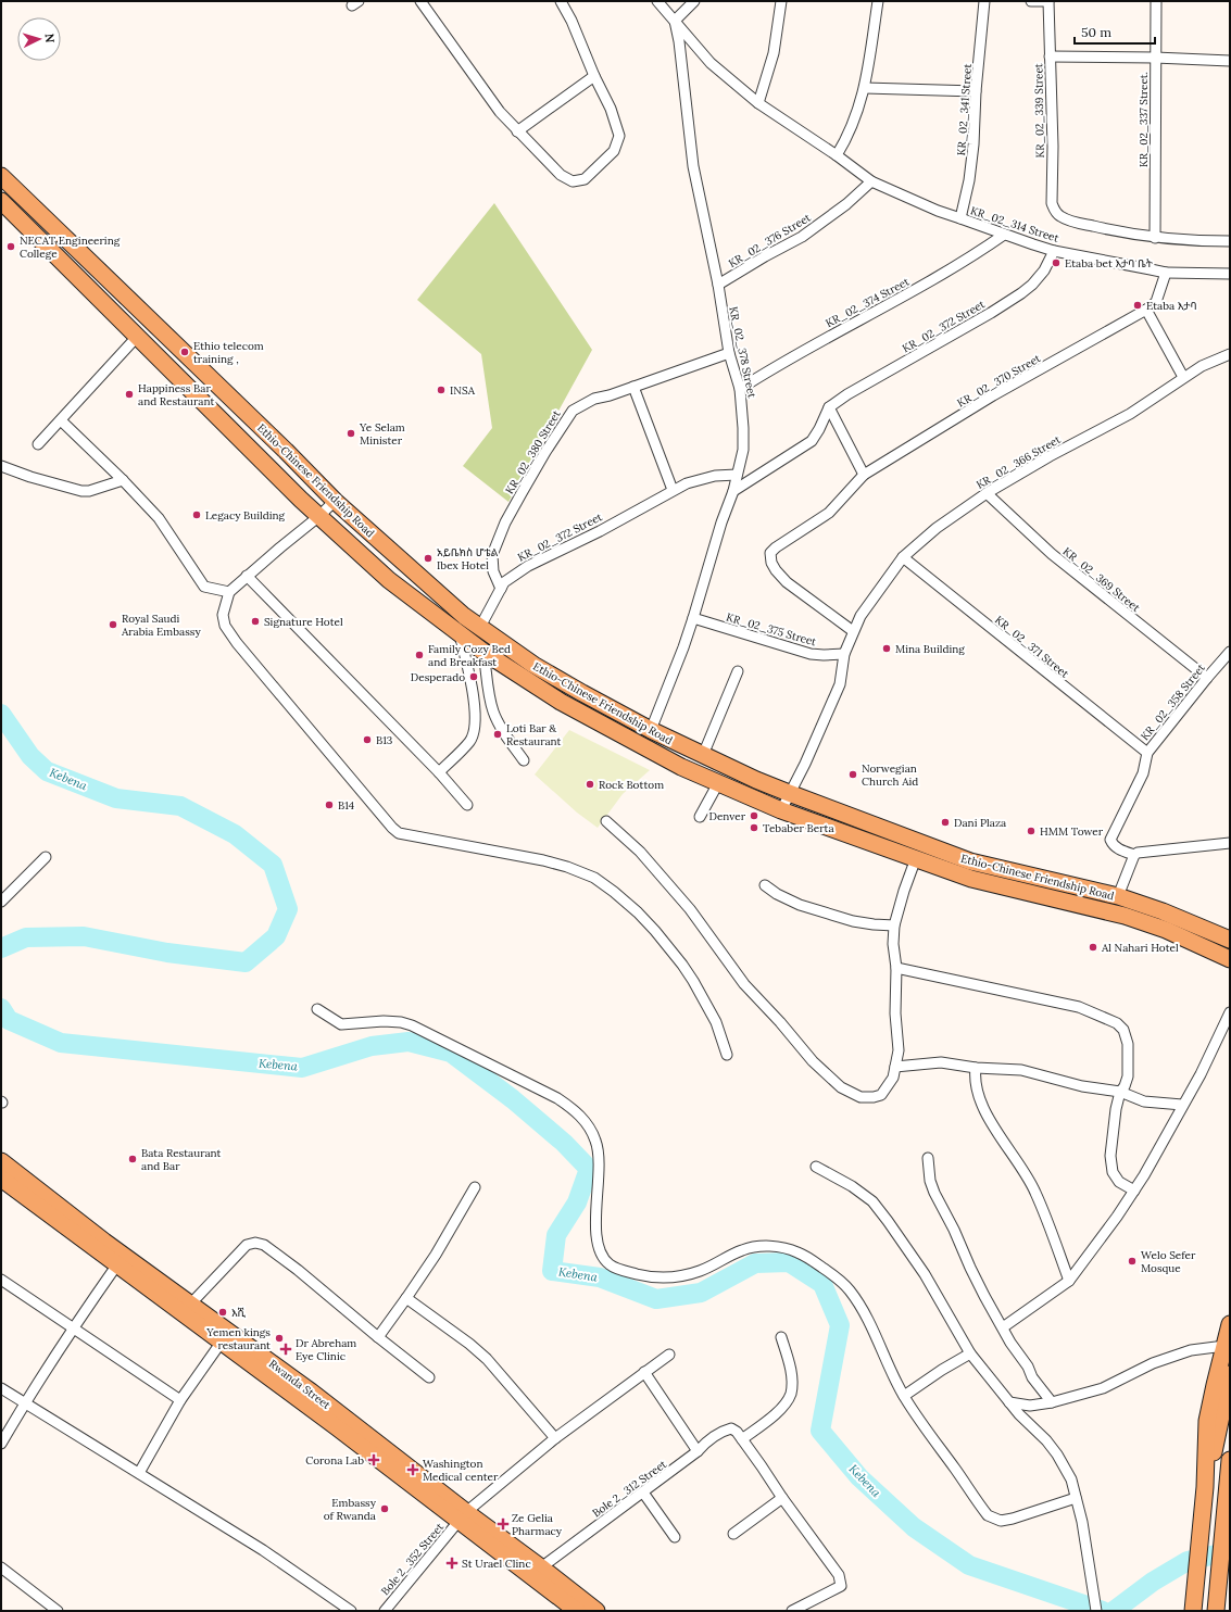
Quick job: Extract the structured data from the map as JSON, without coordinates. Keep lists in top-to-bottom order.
{
  "streets": {
    "main road": ["Ethio-Chinese Friendship Road", "Rwanda Street"],
    "street": [
      "KR_02_341 Street",
      "KR_02_339 Street",
      "KR_02_337 Street.",
      "KR_02_314 Street",
      "KR_02_376 Street",
      "KR_02_374 Street",
      "KR_02_372 Street",
      "KR_02_378 Street",
      "KR_02_370 Street",
      "KR_02_380 Street",
      "KR_02_366 Street",
      "KR_02_369 Street",
      "KR_02_375 Street",
      "KR_02_371 Street",
      "KR_02_358 Street",
      "Bole 2_312 Street",
      "Bole 2_352 Street"
    ]
  },
  "crossings": [
    ["KR_02_341 Street", "KR_02_314 Street"],
    ["KR_02_339 Street", "KR_02_314 Street"],
    ["KR_02_337 Street.", "KR_02_314 Street"],
    ["KR_02_314 Street", "KR_02_376 Street"],
    ["KR_02_314 Street", "KR_02_374 Street"],
    ["KR_02_314 Street", "KR_02_372 Street"],
    ["KR_02_314 Street", "KR_02_378 Street"],
    ["KR_02_376 Street", "KR_02_378 Street"],
    ["KR_02_374 Street", "KR_02_378 Street"],
    ["KR_02_372 Street", "KR_02_378 Street"],
    ["KR_02_372 Street", "KR_02_380 Street"],
    ["KR_02_372 Street", "Ethio-Chinese Friendship Road"],
    ["KR_02_378 Street", "KR_02_380 Street"],
    ["KR_02_378 Street", "Ethio-Chinese Friendship Road"],
    ["KR_02_378 Street", "KR_02_375 Street"],
    ["KR_02_370 Street", "KR_02_366 Street"],
    ["KR_02_366 Street", "Ethio-Chinese Friendship Road"],
    ["KR_02_366 Street", "KR_02_369 Street"],
    ["KR_02_366 Street", "KR_02_375 Street"],
    ["KR_02_366 Street", "KR_02_371 Street"],
    ["KR_02_369 Street", "KR_02_358 Street"],
    ["KR_02_371 Street", "KR_02_358 Street"],
    ["Rwanda Street", "Bole 2_312 Street"],
    ["Rwanda Street", "Bole 2_352 Street"]
  ],
  "water": ["Kebena"],
  "places": {
    "other": [
      "NECAT Engineering College",
      "Etaba bet እታባ ቤት",
      "Etaba እታባ",
      "Ethio telecom training ,",
      "INSA",
      "Happiness Bar and Restaurant",
      "Ye Selam Minister",
      "Legacy Building",
      "አይቤክስ ሆቴል Ibex Hotel",
      "Signature Hotel",
      "Royal Saudi Arabia Embassy",
      "Mina Building",
      "Family Cozy Bed and Breakfast",
      "Desperado",
      "Loti Bar & Restaurant",
      "B13",
      "Norwegian Church Aid",
      "Rock Bottom",
      "B14",
      "Denver",
      "Dani Plaza",
      "Tebaber Berta",
      "HMM Tower",
      "Al Nahari Hotel",
      "Bata Restaurant and Bar",
      "Welo Sefer Mosque",
      "እሺ",
      "Yemen kings restaurant",
      "Embassy of Rwanda"
    ],
    "health": [
      "Dr Abreham Eye Clinic",
      "Corona Lab",
      "Washington Medical center",
      "Ze Gelia Pharmacy",
      "St Urael Clinc"
    ]
  },
  "scale_bar": "50 m",
  "north": "right"
}
